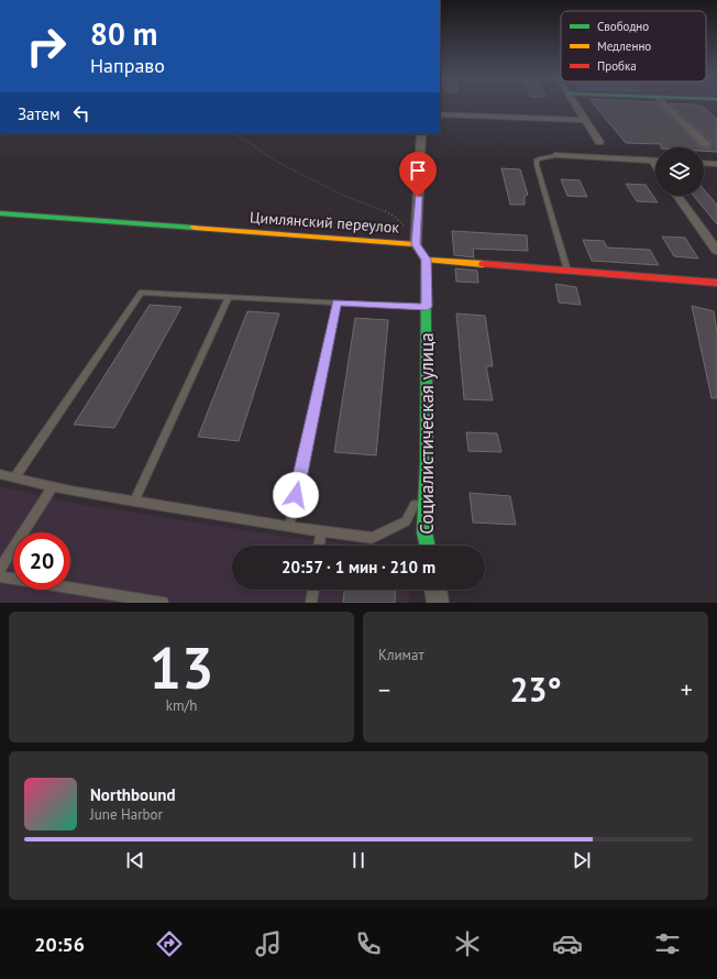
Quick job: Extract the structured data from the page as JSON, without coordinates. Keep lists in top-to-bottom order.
{
  "streets": {
    "street": ["Цимлянский переулок", "Социалистическая улица"]
  },
  "crossings": [
    ["Цимлянский переулок", "Социалистическая улица"]
  ],
  "legend": ["Свободно", "Медленно", "Пробка"],
  "page": {
    "turn": ["80 m", "Направо"],
    "then": "Затем",
    "limit": "20",
    "trip": "20:57 · 1 мин · 210 m",
    "tile": [
      ["13", "km/h"],
      "Климат"
    ],
    "heat": ["−", "23°", "+"],
    "song": ["Northbound", "June Harbor"],
    "tabs": "20:56"
  }
}
